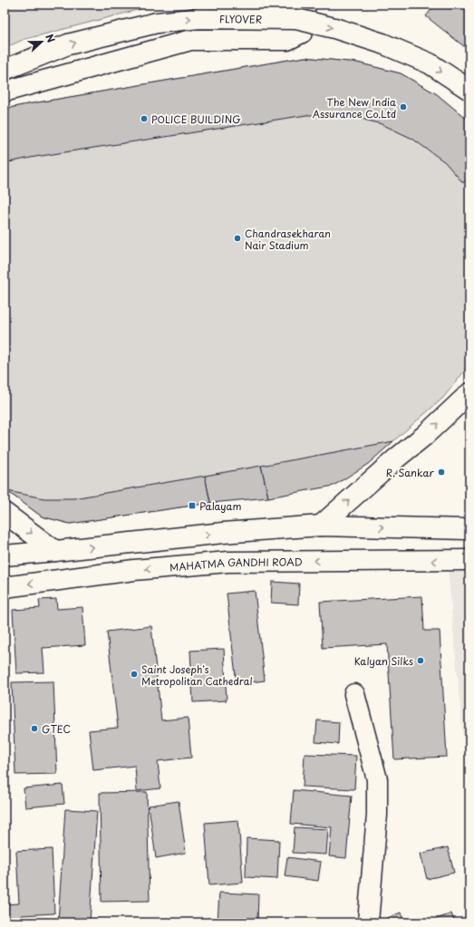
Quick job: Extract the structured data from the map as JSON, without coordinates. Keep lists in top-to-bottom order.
{
  "streets": {
    "main road": ["FLYOVER", "MAHATMA GANDHI ROAD"]
  },
  "one_way": ["FLYOVER"],
  "places": {
    "other": [
      "The New India Assurance Co.Ltd",
      "POLICE BUILDING",
      "Chandrasekharan Nair Stadium",
      "R. Sankar",
      "Kalyan Silks",
      "Saint Joseph's Metropolitan Cathedral",
      "GTEC"
    ],
    "transit": ["Palayam"]
  },
  "north": "right"
}
